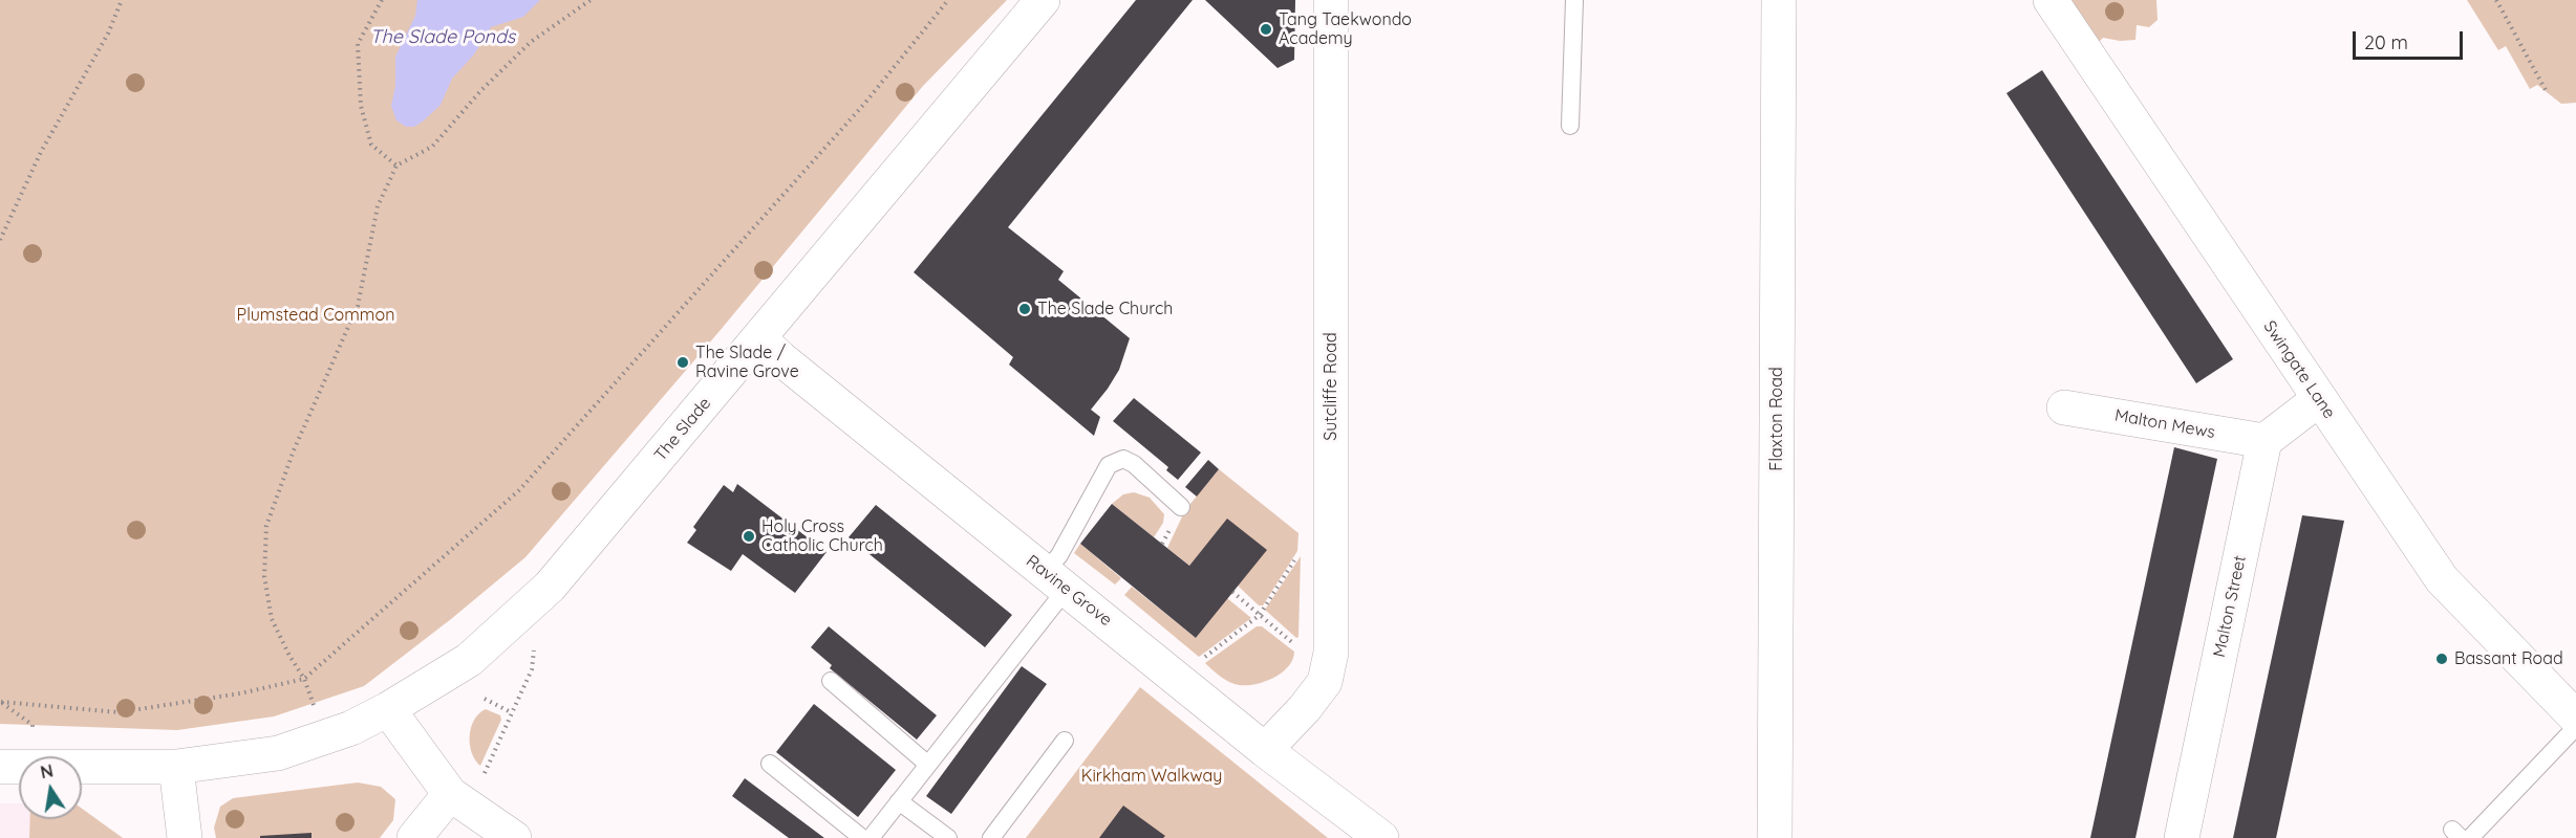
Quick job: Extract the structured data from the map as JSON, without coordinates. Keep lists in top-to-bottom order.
{
  "streets": {
    "street": [
      "Swingate Lane",
      "Sutcliffe Road",
      "Flaxton Road",
      "Malton Mews",
      "The Slade",
      "Ravine Grove",
      "Malton Street"
    ]
  },
  "crossings": [
    ["Sutcliffe Road", "Ravine Grove"],
    ["Malton Mews", "Malton Street"],
    ["The Slade", "Ravine Grove"]
  ],
  "water": ["The Slade Ponds"],
  "parks": ["Plumstead Common", "Kirkham Walkway"],
  "places": [
    "Tang Taekwondo Academy",
    "The Slade Church",
    "The Slade / Ravine Grove",
    "Holy Cross Catholic Church",
    "Bassant Road"
  ],
  "scale_bar": "20 m",
  "north": "top"
}
